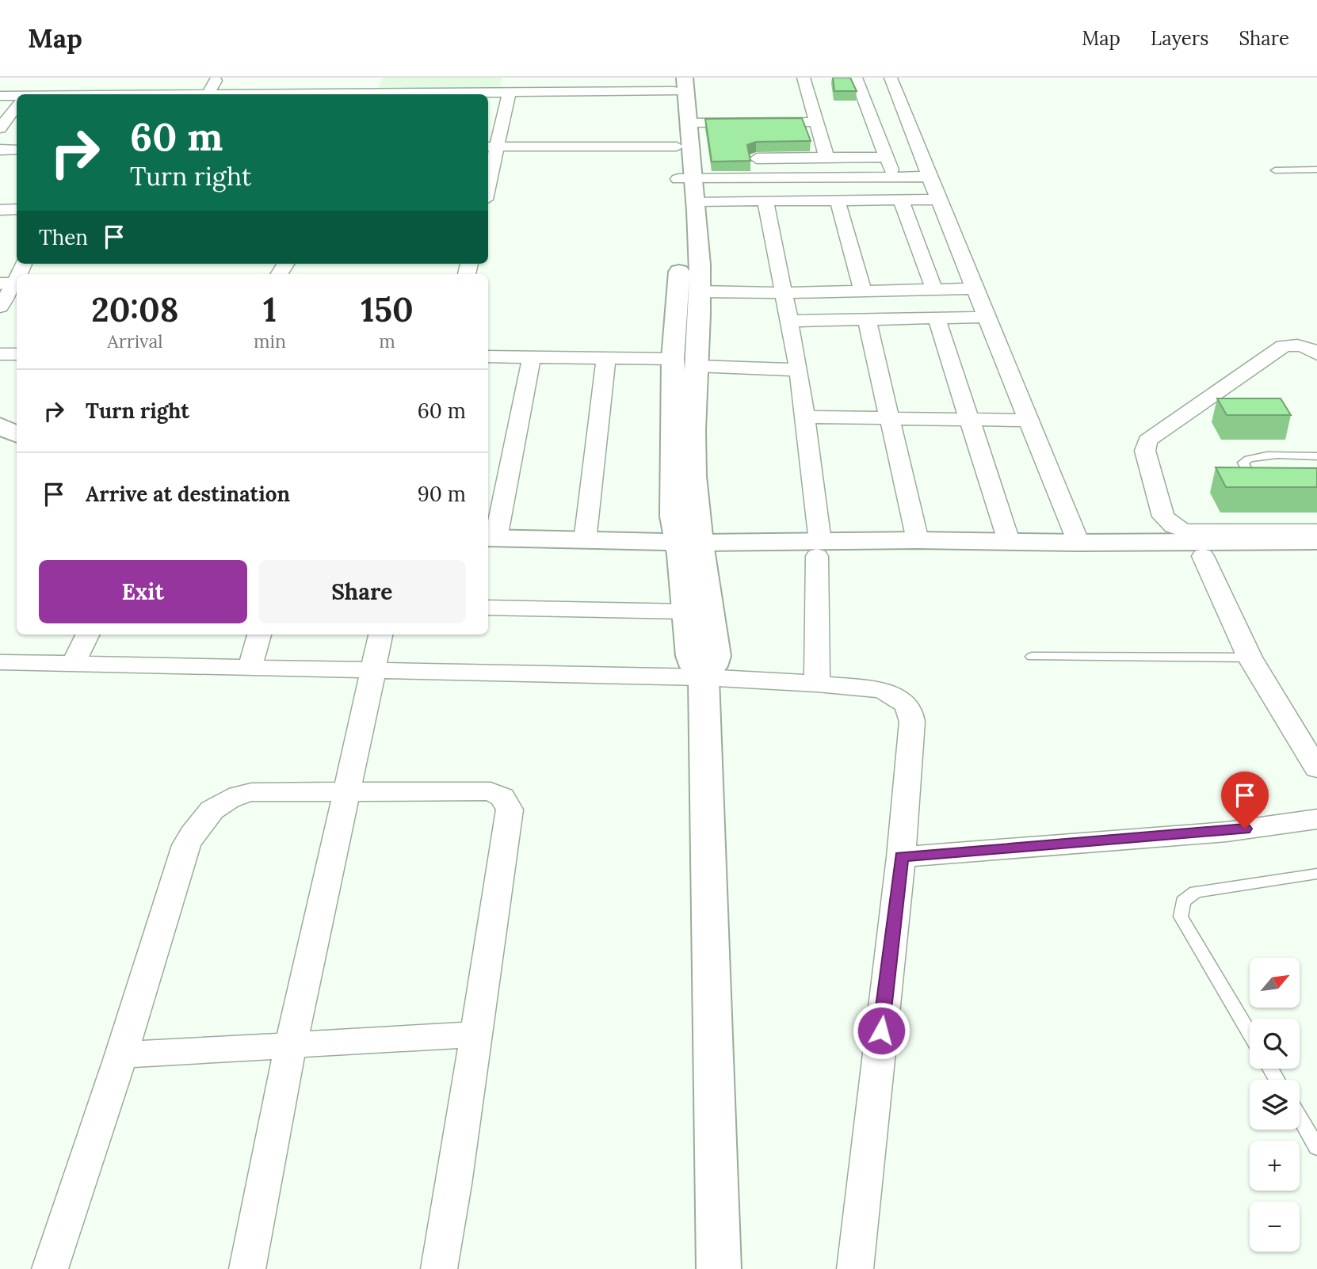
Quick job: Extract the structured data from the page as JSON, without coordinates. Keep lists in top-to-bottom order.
{
  "north": "top right",
  "page": {
    "header": "Map",
    "nav": ["Map", "Layers", "Share"],
    "turn": ["60 m", "Turn right"],
    "then": "Then",
    "eta": [
      "20:08",
      "Arrival",
      "1",
      "min",
      "150",
      "m"
    ],
    "list": [
      {
        "name": "Turn right",
        "value": "60 m"
      },
      {
        "name": "Arrive at destination",
        "value": "90 m"
      }
    ],
    "buttons": ["Exit", "Share"],
    "map_buttons": ["+", "−"]
  }
}
